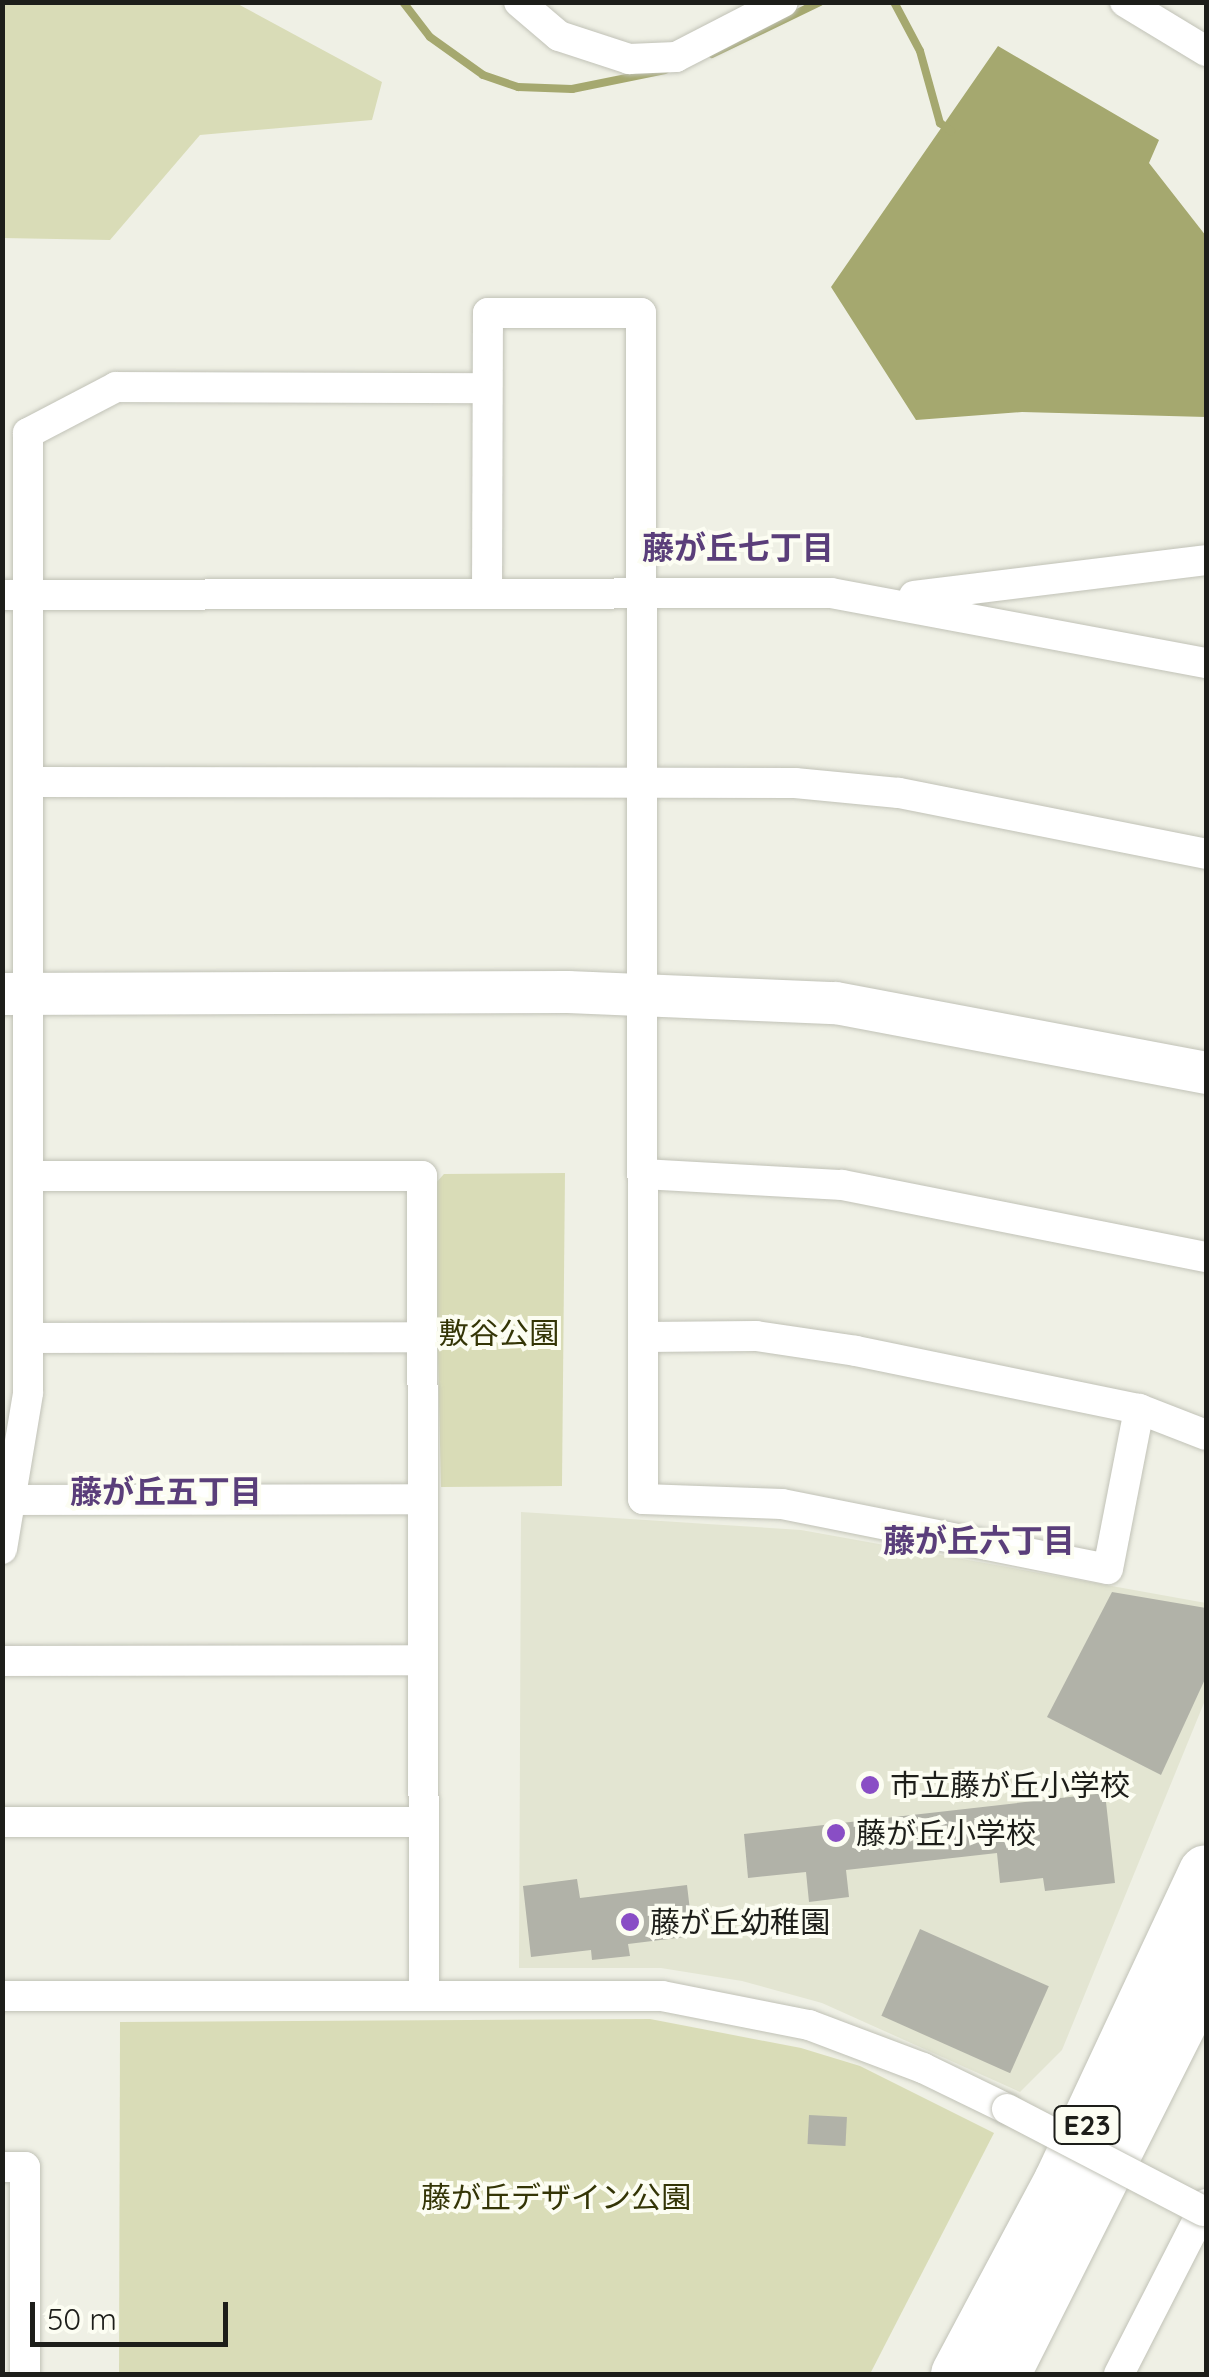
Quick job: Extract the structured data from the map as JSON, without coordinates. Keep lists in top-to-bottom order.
{
  "streets": {
    "highway": ["E23"]
  },
  "districts": ["藤が丘七丁目", "藤が丘五丁目", "藤が丘六丁目"],
  "parks": ["敷谷公園", "藤が丘デザイン公園"],
  "places": ["市立藤が丘小学校", "藤が丘小学校", "藤が丘幼稚園"],
  "scale_bar": "50 m"
}
